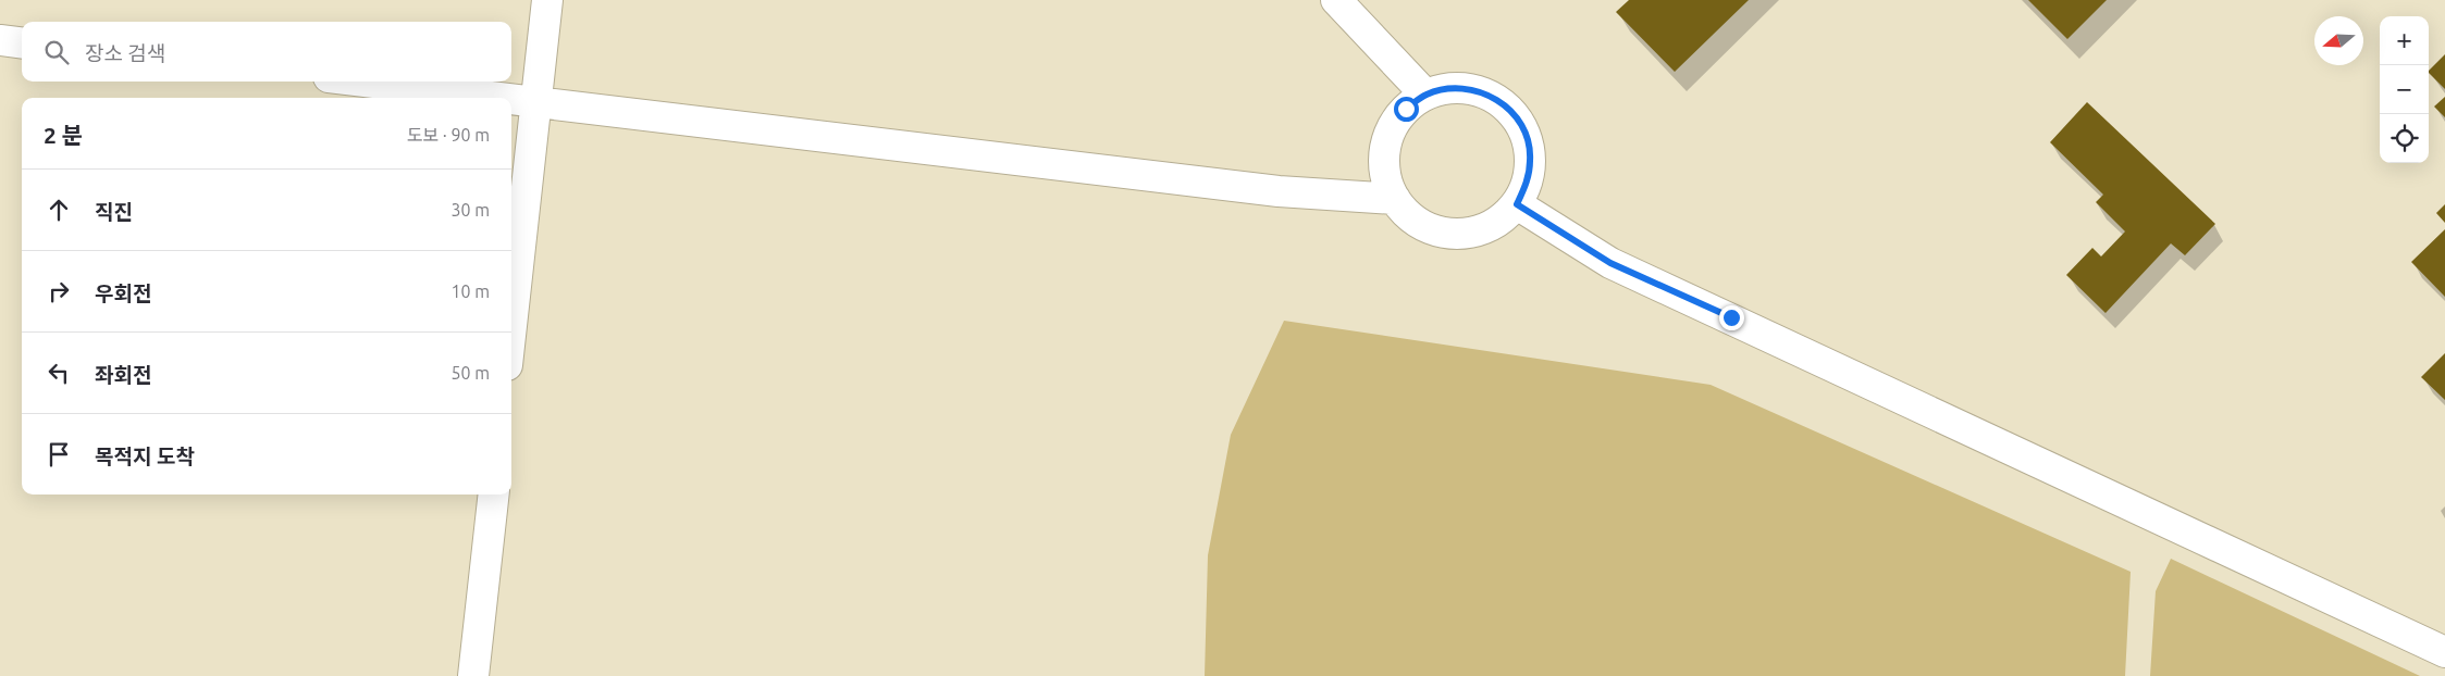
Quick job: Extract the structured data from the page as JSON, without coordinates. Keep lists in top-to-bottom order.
{
  "north": "left",
  "page": {
    "map_buttons": ["+", "−"],
    "search": "장소 검색",
    "heading": ["2 분", "도보 · 90 m"],
    "list": [
      ["직진", "30 m"],
      ["우회전", "10 m"],
      ["좌회전", "50 m"],
      "목적지 도착"
    ]
  }
}
